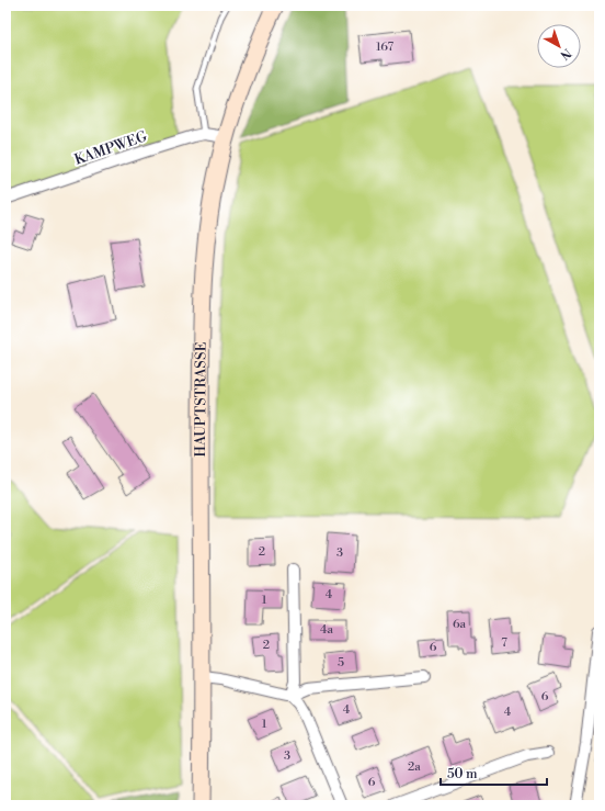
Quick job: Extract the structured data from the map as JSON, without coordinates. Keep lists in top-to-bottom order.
{
  "streets": {
    "main road": ["HAUPTSTRASSE"],
    "street": ["KAMPWEG"]
  },
  "crossings": [
    ["KAMPWEG", "HAUPTSTRASSE"]
  ],
  "house_numbers": [
    "167",
    "2",
    "3",
    "4",
    "1",
    "6a",
    "4a",
    "7",
    "2",
    "6",
    "5",
    "6",
    "4",
    "4",
    "1",
    "3",
    "2a",
    "6"
  ],
  "scale_bar": "50 m",
  "north": "bottom right"
}
